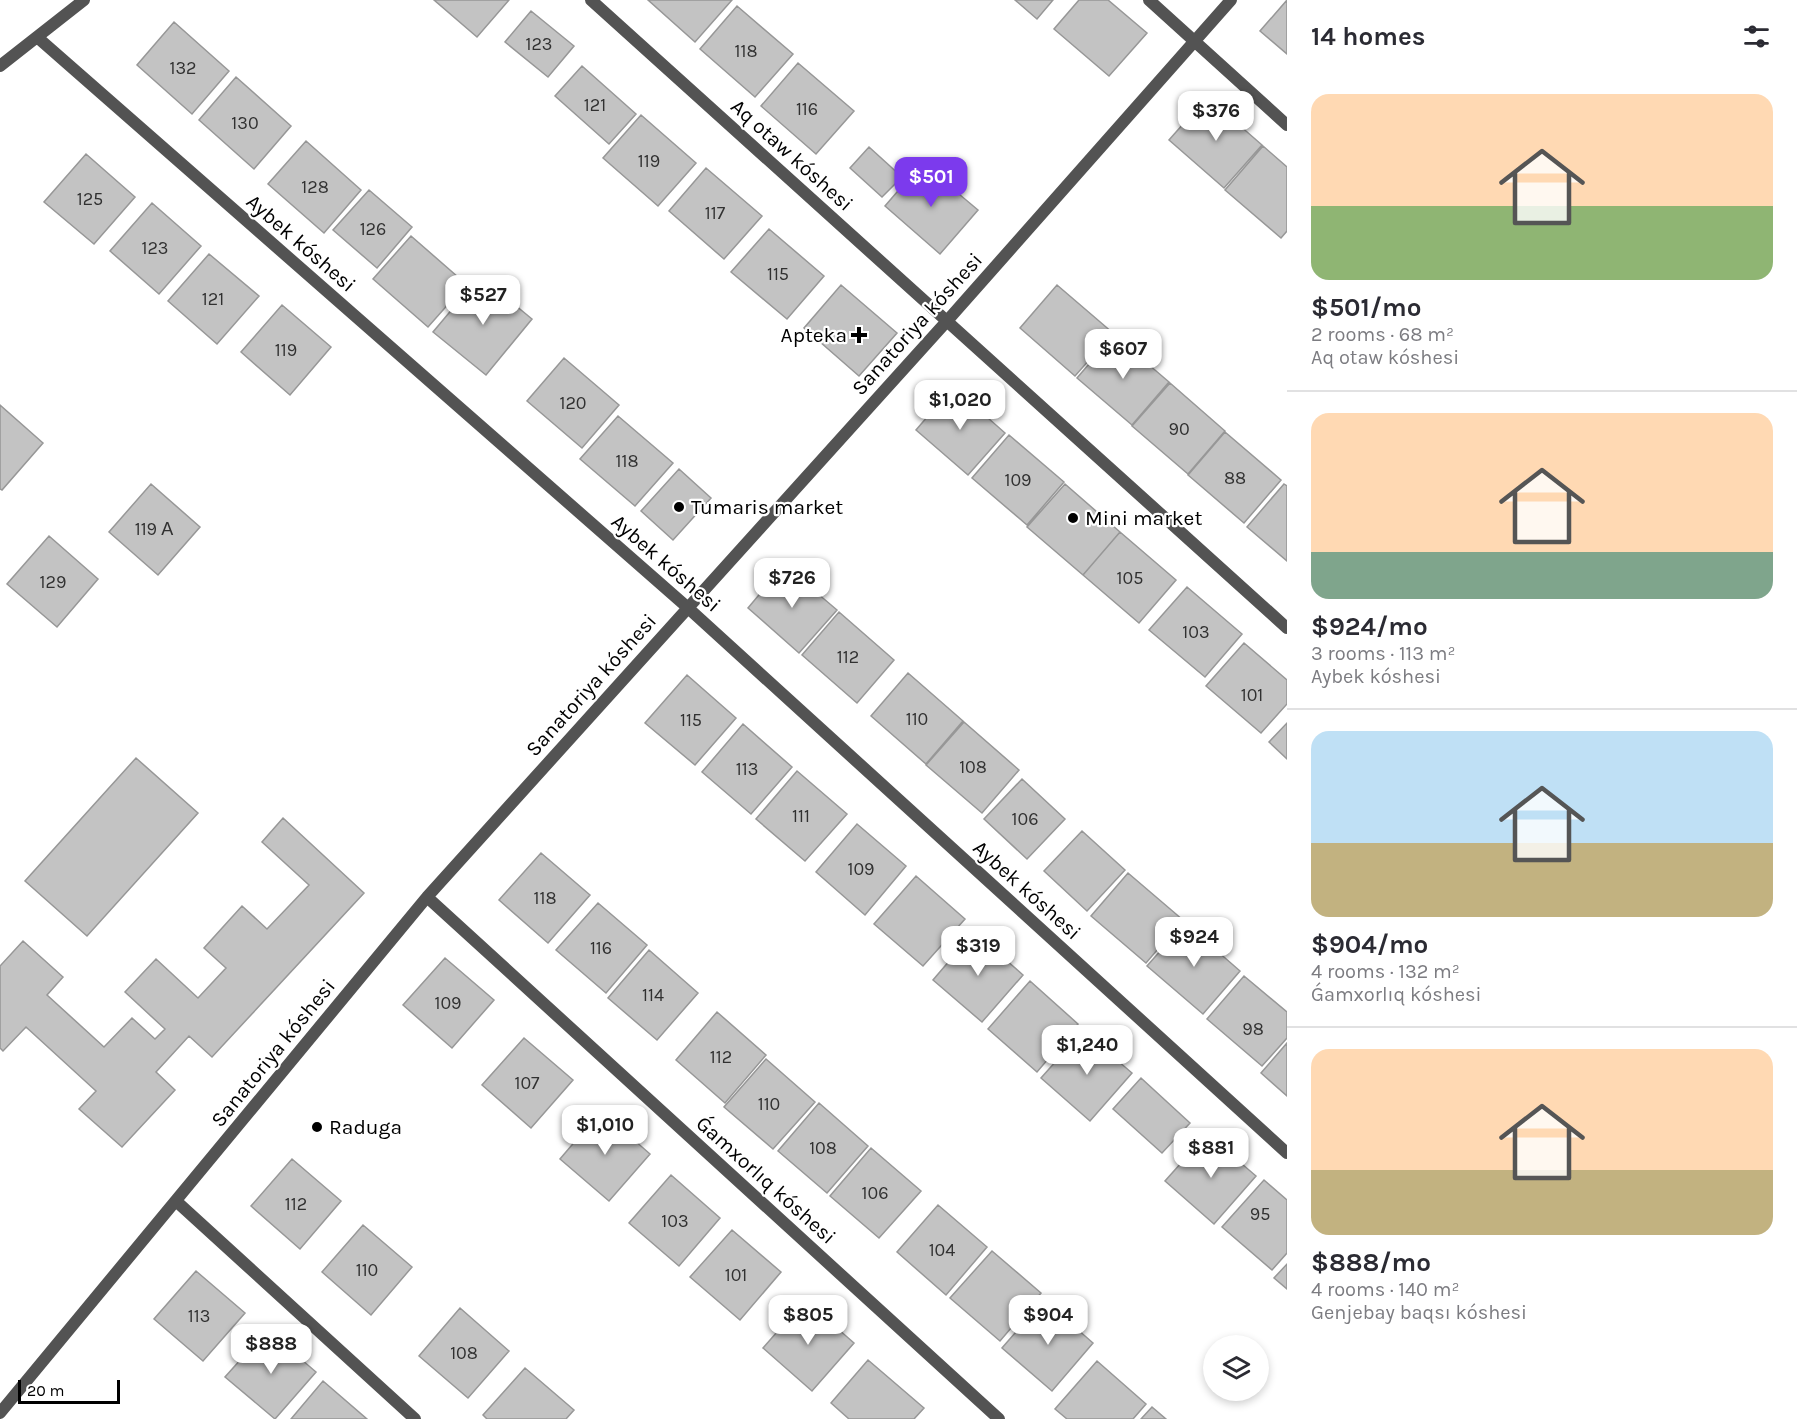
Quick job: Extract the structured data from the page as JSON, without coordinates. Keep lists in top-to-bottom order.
{
  "streets": {
    "street": [
      "Aq otaw kóshesi",
      "Aybek kóshesi",
      "Sanatoriya kóshesi",
      "Ǵamxorlıq kóshesi"
    ]
  },
  "crossings": [
    ["Aq otaw kóshesi", "Sanatoriya kóshesi"],
    ["Aybek kóshesi", "Sanatoriya kóshesi"],
    ["Sanatoriya kóshesi", "Ǵamxorlıq kóshesi"]
  ],
  "places": {
    "health": ["Apteka"],
    "other": ["Tumaris market", "Mini market", "Raduga"]
  },
  "house_numbers": [
    "123",
    "118",
    "132",
    "121",
    "116",
    "130",
    "119",
    "128",
    "125",
    "117",
    "126",
    "123",
    "115",
    "121",
    "119",
    "120",
    "90",
    "118",
    "88",
    "109",
    "119 А",
    "105",
    "129",
    "103",
    "112",
    "101",
    "110",
    "115",
    "108",
    "113",
    "111",
    "106",
    "109",
    "118",
    "116",
    "114",
    "109",
    "98",
    "112",
    "107",
    "110",
    "108",
    "106",
    "112",
    "95",
    "103",
    "104",
    "110",
    "101",
    "113",
    "108"
  ],
  "scale_bar": "20 m",
  "page": {
    "heading": "14 homes",
    "list": [
      {
        "name": "$501/mo",
        "note": "2 rooms · 68 m² · Aq otaw kóshesi"
      },
      {
        "name": "$924/mo",
        "note": "3 rooms · 113 m² · Aybek kóshesi"
      },
      {
        "name": "$904/mo",
        "note": "4 rooms · 132 m² · Ǵamxorlıq kóshesi"
      },
      {
        "name": "$888/mo",
        "note": "4 rooms · 140 m² · Genjebay baqsı kóshesi"
      }
    ],
    "price": [
      "$376",
      "$501",
      "$527",
      "$607",
      "$1,020",
      "$726",
      "$924",
      "$319",
      "$1,240",
      "$1,010",
      "$881",
      "$805",
      "$904",
      "$888"
    ],
    "scale": "20 m"
  }
}
